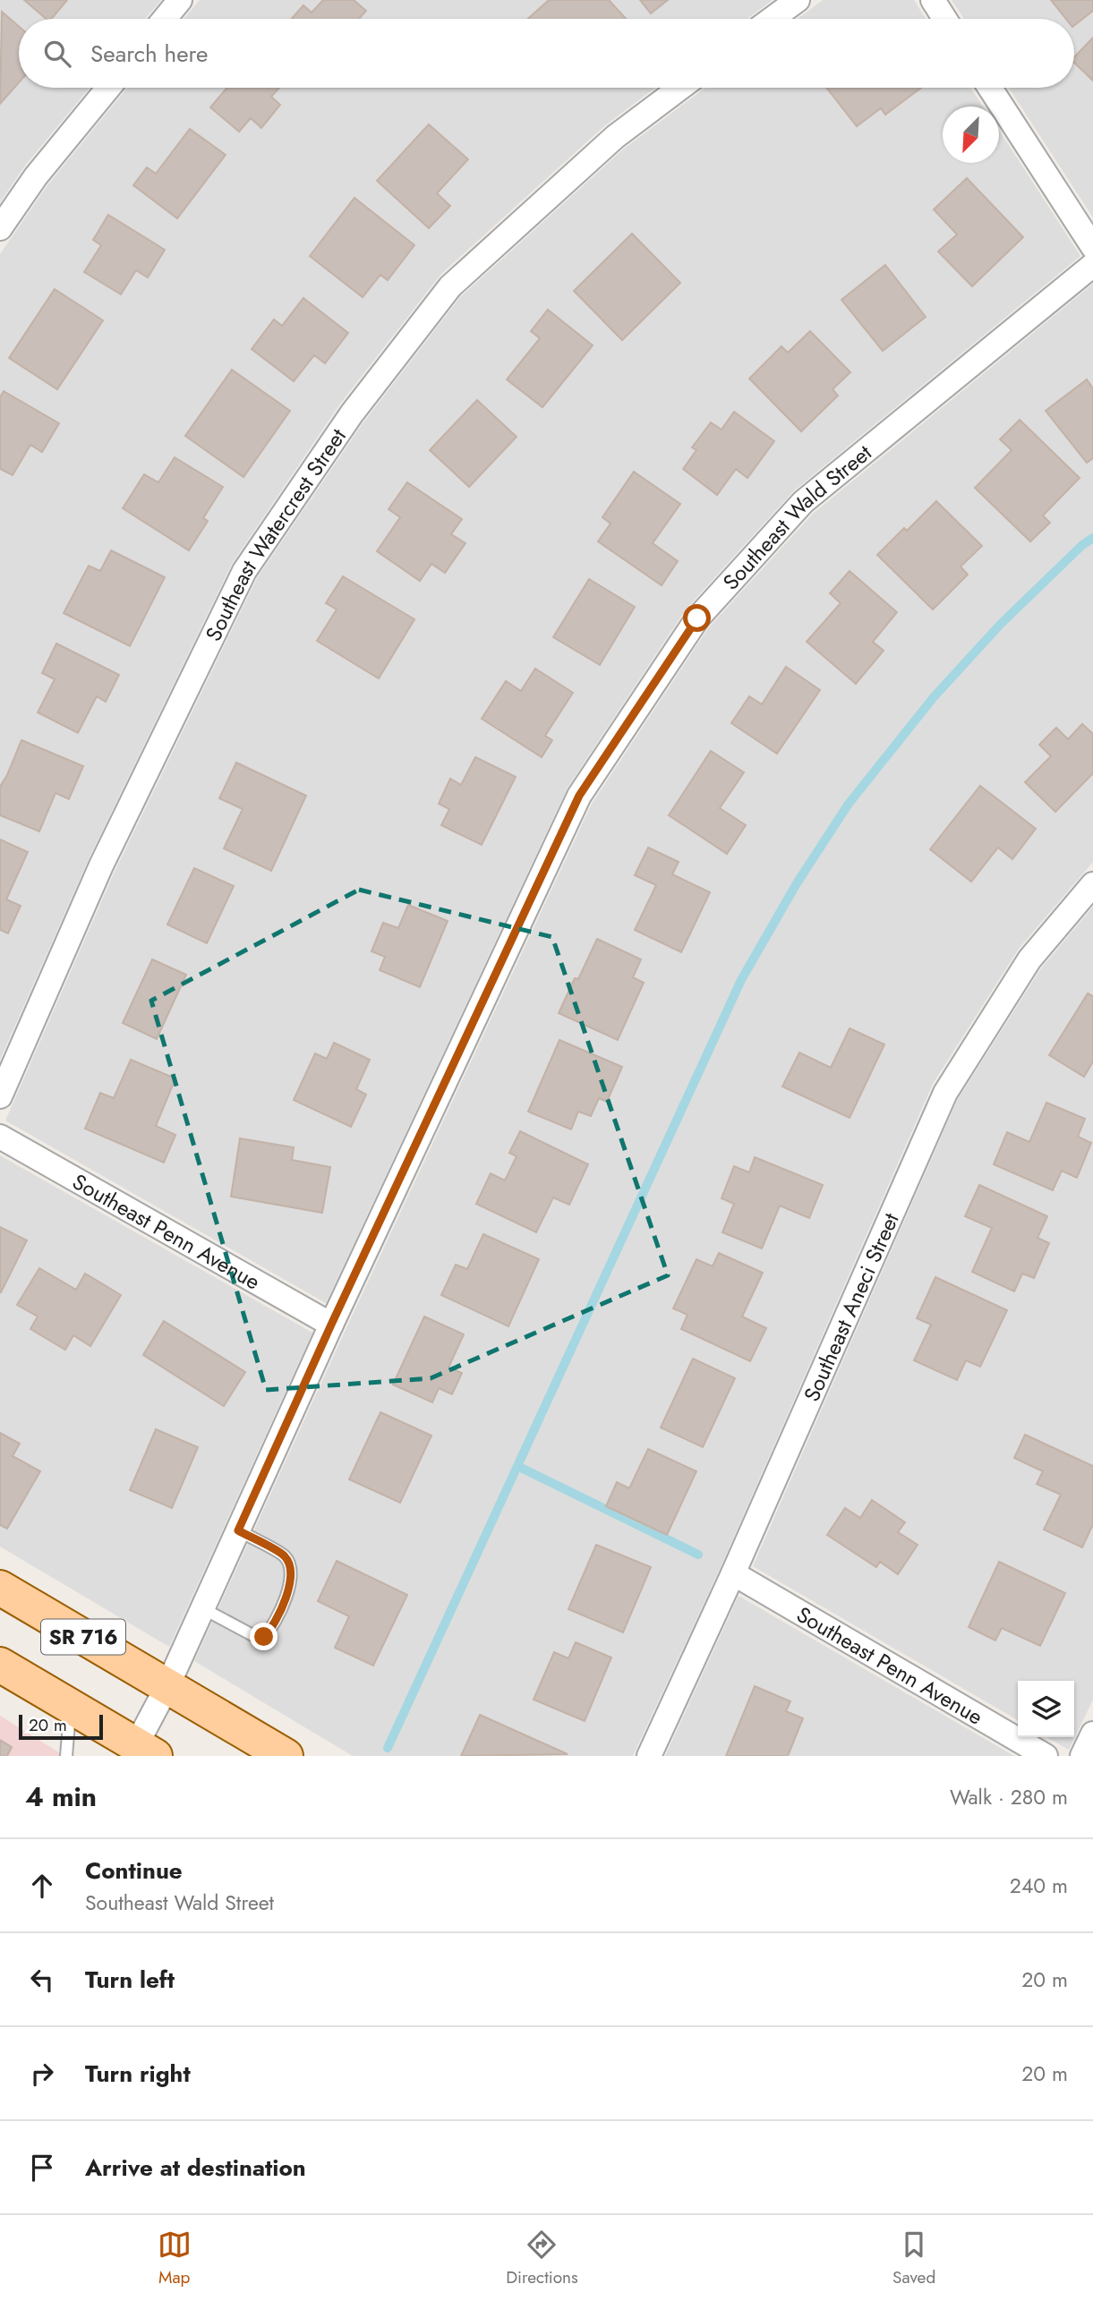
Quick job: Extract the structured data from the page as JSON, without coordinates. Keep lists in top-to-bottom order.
{
  "streets": {
    "main road": ["SR 716"],
    "street": [
      "Southeast Wald Street",
      "Southeast Watercrest Street",
      "Southeast Penn Avenue",
      "Southeast Aneci Street"
    ]
  },
  "crossings": [
    ["Southeast Wald Street", "Southeast Penn Avenue"],
    ["Southeast Wald Street", "SR 716"],
    ["Southeast Penn Avenue", "Southeast Aneci Street"]
  ],
  "scale_bar": "20 m",
  "north": "bottom left",
  "page": {
    "search": "Search here",
    "scale": "20 m",
    "heading": ["4 min", "Walk · 280 m"],
    "list": [
      ["Continue", "Southeast Wald Street", "240 m"],
      ["Turn left", "20 m"],
      ["Turn right", "20 m"],
      "Arrive at destination"
    ],
    "nav": ["Map", "Directions", "Saved"]
  }
}
